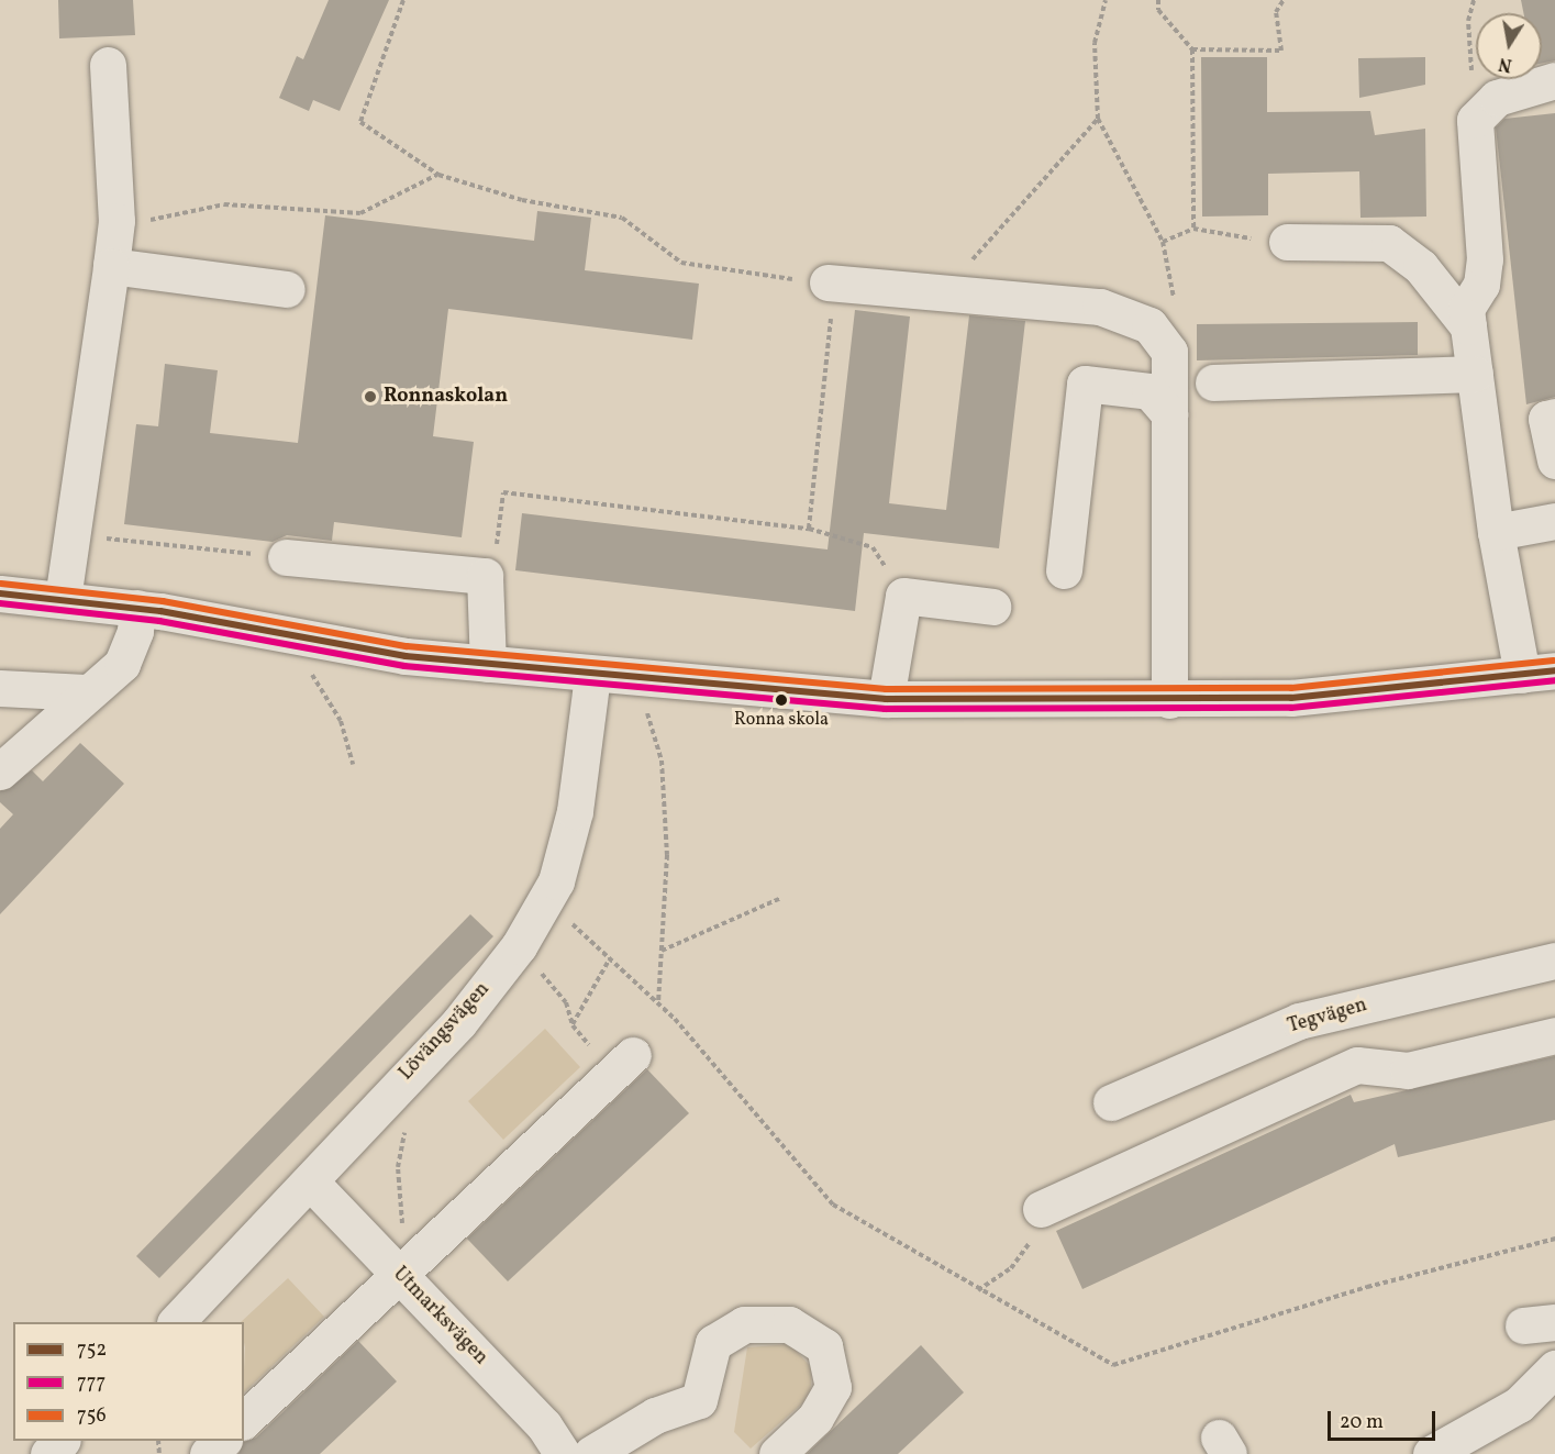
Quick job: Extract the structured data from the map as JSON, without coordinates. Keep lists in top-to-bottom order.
{
  "streets": {
    "street": ["Tegvägen", "Lövängsvägen", "Utmarksvägen"]
  },
  "crossings": [
    ["Lövängsvägen", "Utmarksvägen"]
  ],
  "places": ["Ronnaskolan", "Ronna skola"],
  "lines": ["transit line 756", "transit line 752", "transit line 777"],
  "legend": ["752", "777", "756"],
  "scale_bar": "20 m",
  "north": "bottom"
}
